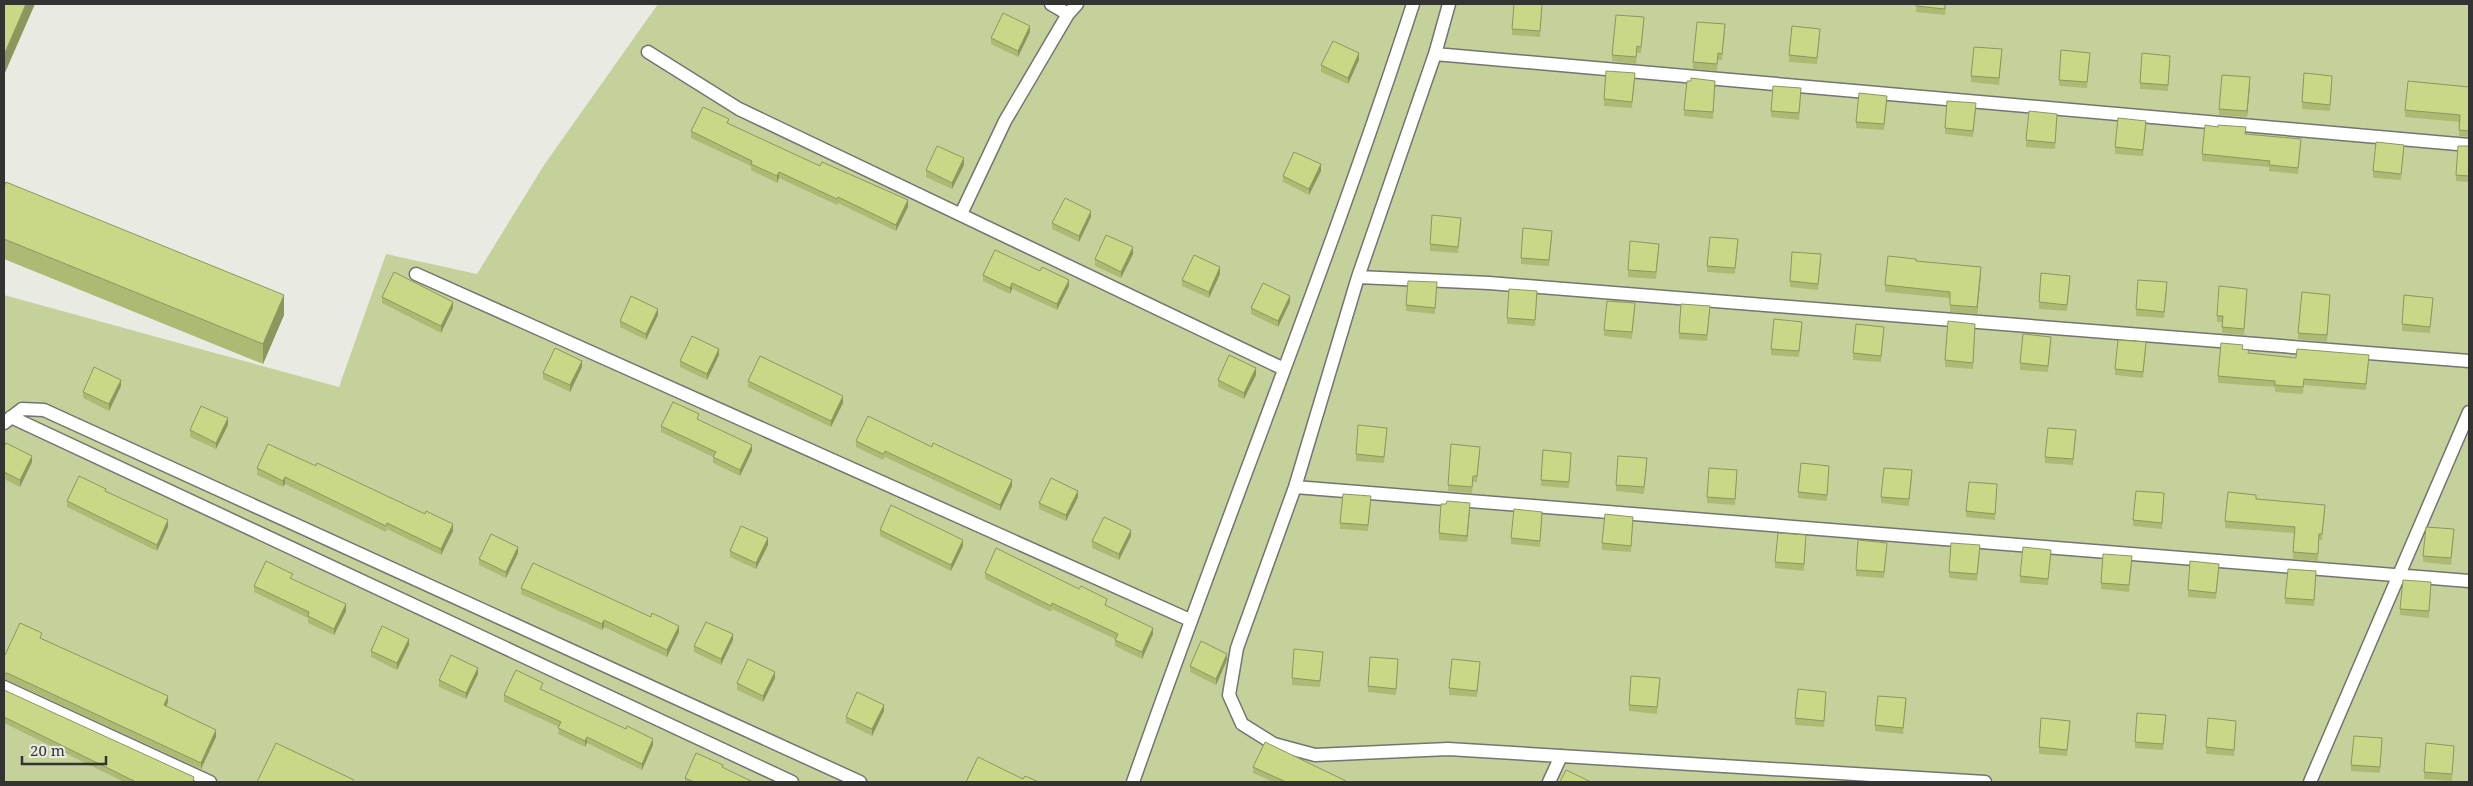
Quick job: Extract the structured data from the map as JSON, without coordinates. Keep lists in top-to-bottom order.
{
  "scale_bar": "20 m"
}
